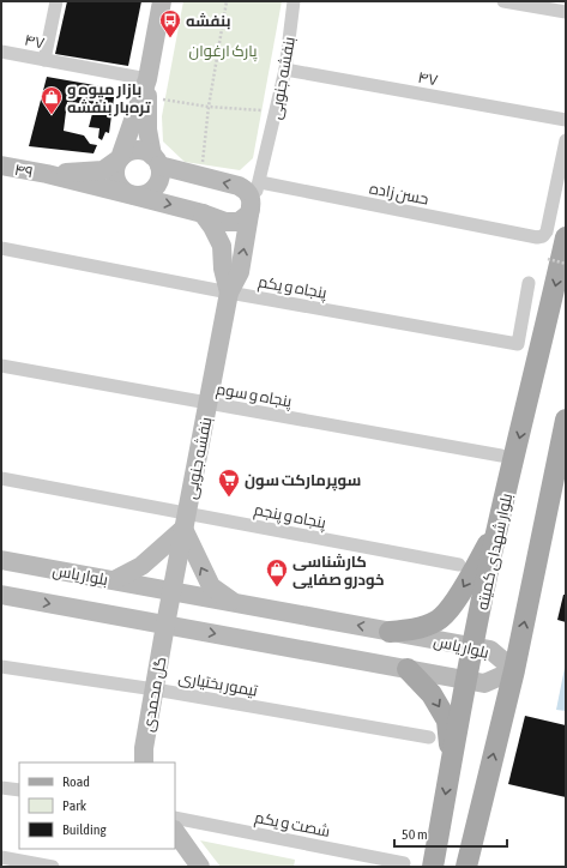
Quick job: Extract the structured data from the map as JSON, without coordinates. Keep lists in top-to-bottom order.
{
  "streets": {
    "main road": ["بلوار شهدای کمیته"],
    "street": [
      "۴۷",
      "بنفشه جنوبی",
      "۴۹",
      "حسن زاده",
      "پنجاه و یکم",
      "پنجاه و سوم",
      "پنجاه و پنجم",
      "بلوار یاس",
      "تیمور بختیاری",
      "گل محمدی",
      "شصت و یکم"
    ]
  },
  "crossings": [
    ["۴۷", "بنفشه جنوبی"],
    ["بنفشه جنوبی", "حسن زاده"],
    ["بنفشه جنوبی", "پنجاه و یکم"],
    ["بنفشه جنوبی", "پنجاه و سوم"],
    ["بنفشه جنوبی", "پنجاه و پنجم"],
    ["بنفشه جنوبی", "بلوار یاس"],
    ["بنفشه جنوبی", "گل محمدی"],
    ["بلوار شهدای کمیته", "بلوار یاس"],
    ["بلوار یاس", "گل محمدی"],
    ["تیمور بختیاری", "گل محمدی"]
  ],
  "parks": ["پارک ارغوان"],
  "places": {
    "bus stop": ["بنفشه"],
    "shop": ["بازار میوه و تره‌بار بنفشه", "کارشناسی خودرو صفایی"],
    "supermarket": ["سوپرمارکت سون"]
  },
  "legend": ["Road", "Park", "Building"],
  "scale_bar": "50 m"
}
